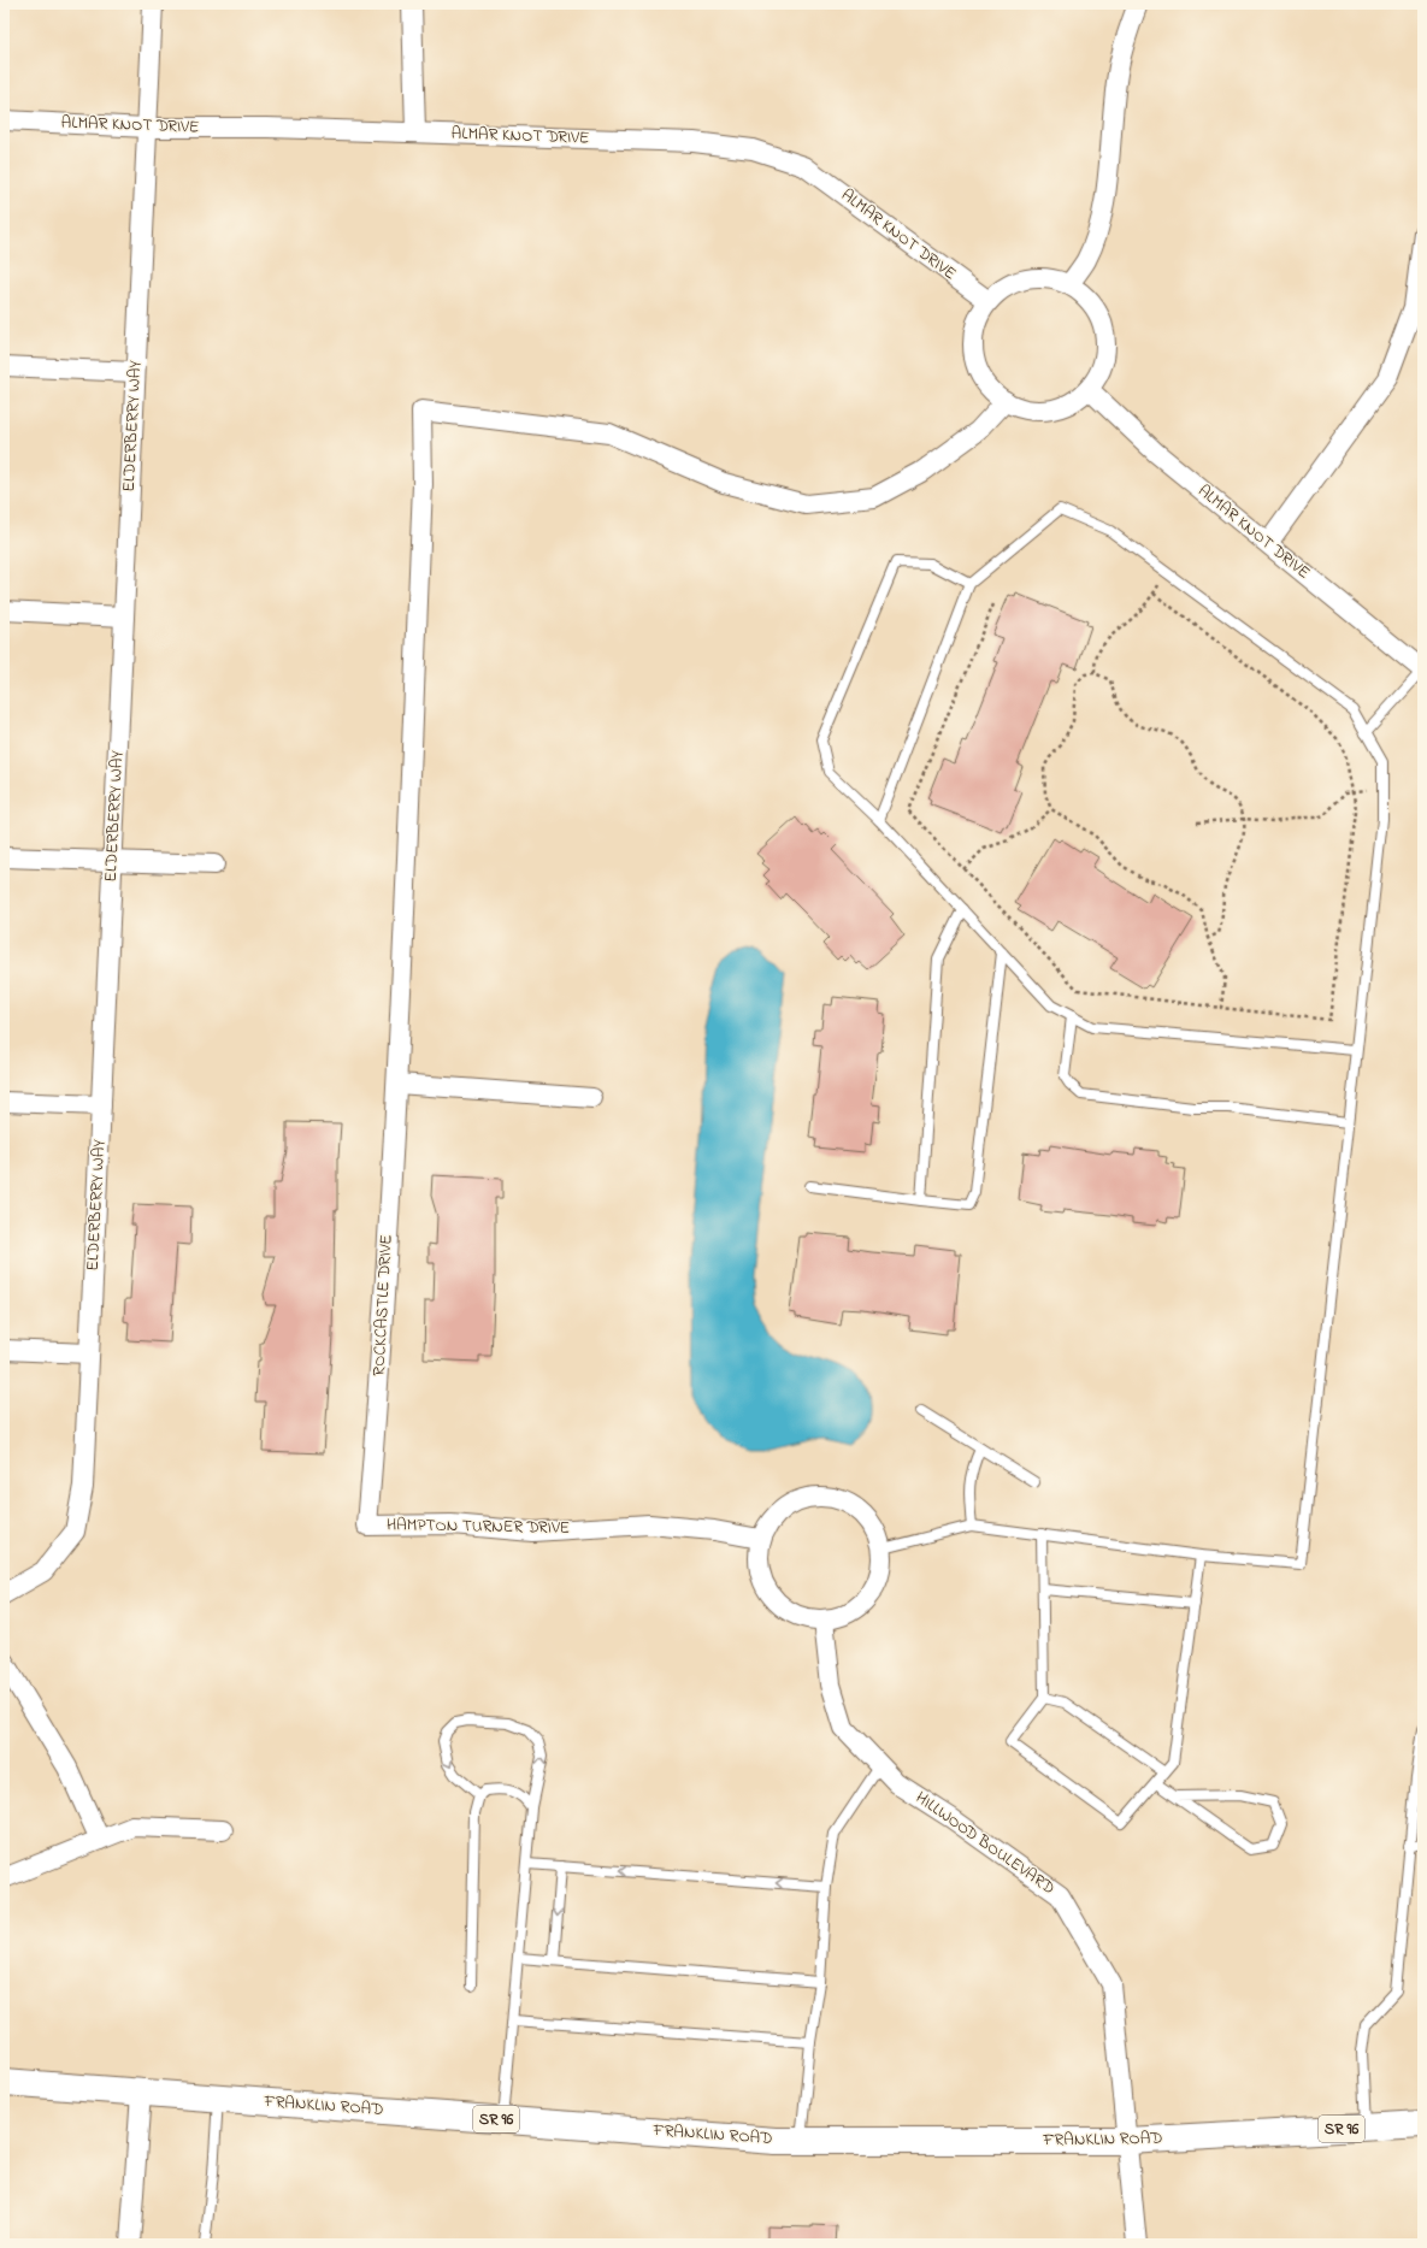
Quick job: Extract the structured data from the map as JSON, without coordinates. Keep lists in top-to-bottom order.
{
  "streets": {
    "main road": ["FRANKLIN ROAD", "SR 96"],
    "street": [
      "ALMAR KNOT DRIVE",
      "ELDERBERRY WAY",
      "ROCKCASTLE DRIVE",
      "HAMPTON TURNER DRIVE",
      "HILLWOOD BOULEVARD"
    ]
  },
  "crossings": [
    ["ALMAR KNOT DRIVE", "ELDERBERRY WAY"],
    ["ALMAR KNOT DRIVE", "ROCKCASTLE DRIVE"],
    ["ROCKCASTLE DRIVE", "HAMPTON TURNER DRIVE"],
    ["HAMPTON TURNER DRIVE", "HILLWOOD BOULEVARD"],
    ["HILLWOOD BOULEVARD", "FRANKLIN ROAD"]
  ]
}
